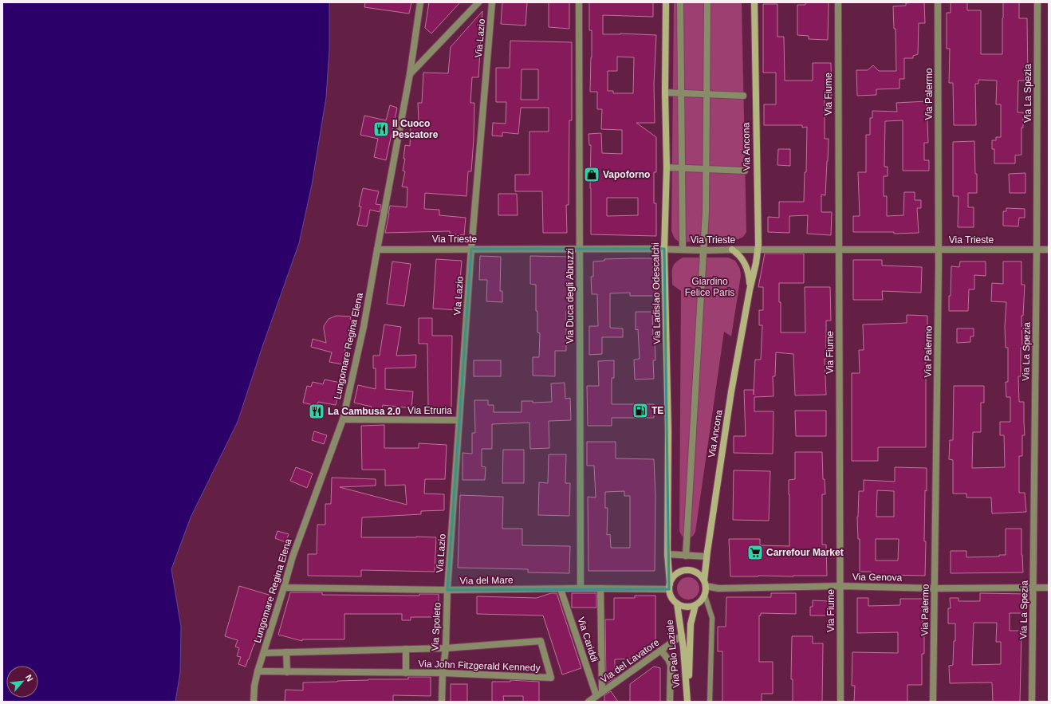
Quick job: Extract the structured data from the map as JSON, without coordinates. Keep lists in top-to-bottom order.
{
  "streets": {
    "street": [
      "Via Lazio",
      "Via La Spezia",
      "Via Fiume",
      "Via Palermo",
      "Via Ancona",
      "Via Trieste",
      "Via Ladislao Odescalchi",
      "Via Duca degli Abruzzi",
      "Lungomare Regina Elena",
      "Via Etruria",
      "Via Genova",
      "Via del Mare",
      "Via Spoleto",
      "Via Cariddi",
      "Via Palo Laziale",
      "Via del Lavatore",
      "Via John Fitzgerald Kennedy"
    ]
  },
  "crossings": [
    ["Via Lazio", "Via Trieste"],
    ["Via Lazio", "Via Etruria"],
    ["Via Lazio", "Via del Mare"],
    ["Via Lazio", "Via Spoleto"],
    ["Via La Spezia", "Via Trieste"],
    ["Via La Spezia", "Via Genova"],
    ["Via Fiume", "Via Trieste"],
    ["Via Fiume", "Via Genova"],
    ["Via Palermo", "Via Trieste"],
    ["Via Palermo", "Via Genova"],
    ["Via Ancona", "Via Trieste"],
    ["Via Ancona", "Via Ladislao Odescalchi"],
    ["Via Ancona", "Via Genova"],
    ["Via Ancona", "Via del Mare"],
    ["Via Ancona", "Via Palo Laziale"],
    ["Via Trieste", "Via Ladislao Odescalchi"],
    ["Via Trieste", "Via Duca degli Abruzzi"],
    ["Via Trieste", "Lungomare Regina Elena"],
    ["Via Ladislao Odescalchi", "Via Genova"],
    ["Via Ladislao Odescalchi", "Via del Mare"],
    ["Via Ladislao Odescalchi", "Via Palo Laziale"],
    ["Via Duca degli Abruzzi", "Via del Mare"],
    ["Lungomare Regina Elena", "Via Etruria"],
    ["Lungomare Regina Elena", "Via del Mare"],
    ["Lungomare Regina Elena", "Via John Fitzgerald Kennedy"],
    ["Via Genova", "Via del Mare"],
    ["Via Genova", "Via Palo Laziale"],
    ["Via del Mare", "Via Spoleto"],
    ["Via del Mare", "Via Cariddi"],
    ["Via del Mare", "Via Palo Laziale"],
    ["Via Spoleto", "Via John Fitzgerald Kennedy"],
    ["Via Cariddi", "Via del Lavatore"],
    ["Via Palo Laziale", "Via del Lavatore"]
  ],
  "parks": ["Giardino Felice Paris"],
  "places": {
    "restaurant": ["Il Cuoco Pescatore", "La Cambusa 2.0"],
    "shop": ["Vapoforno"],
    "fuel station": ["TE"],
    "supermarket": ["Carrefour Market"]
  },
  "north": "top right"
}
